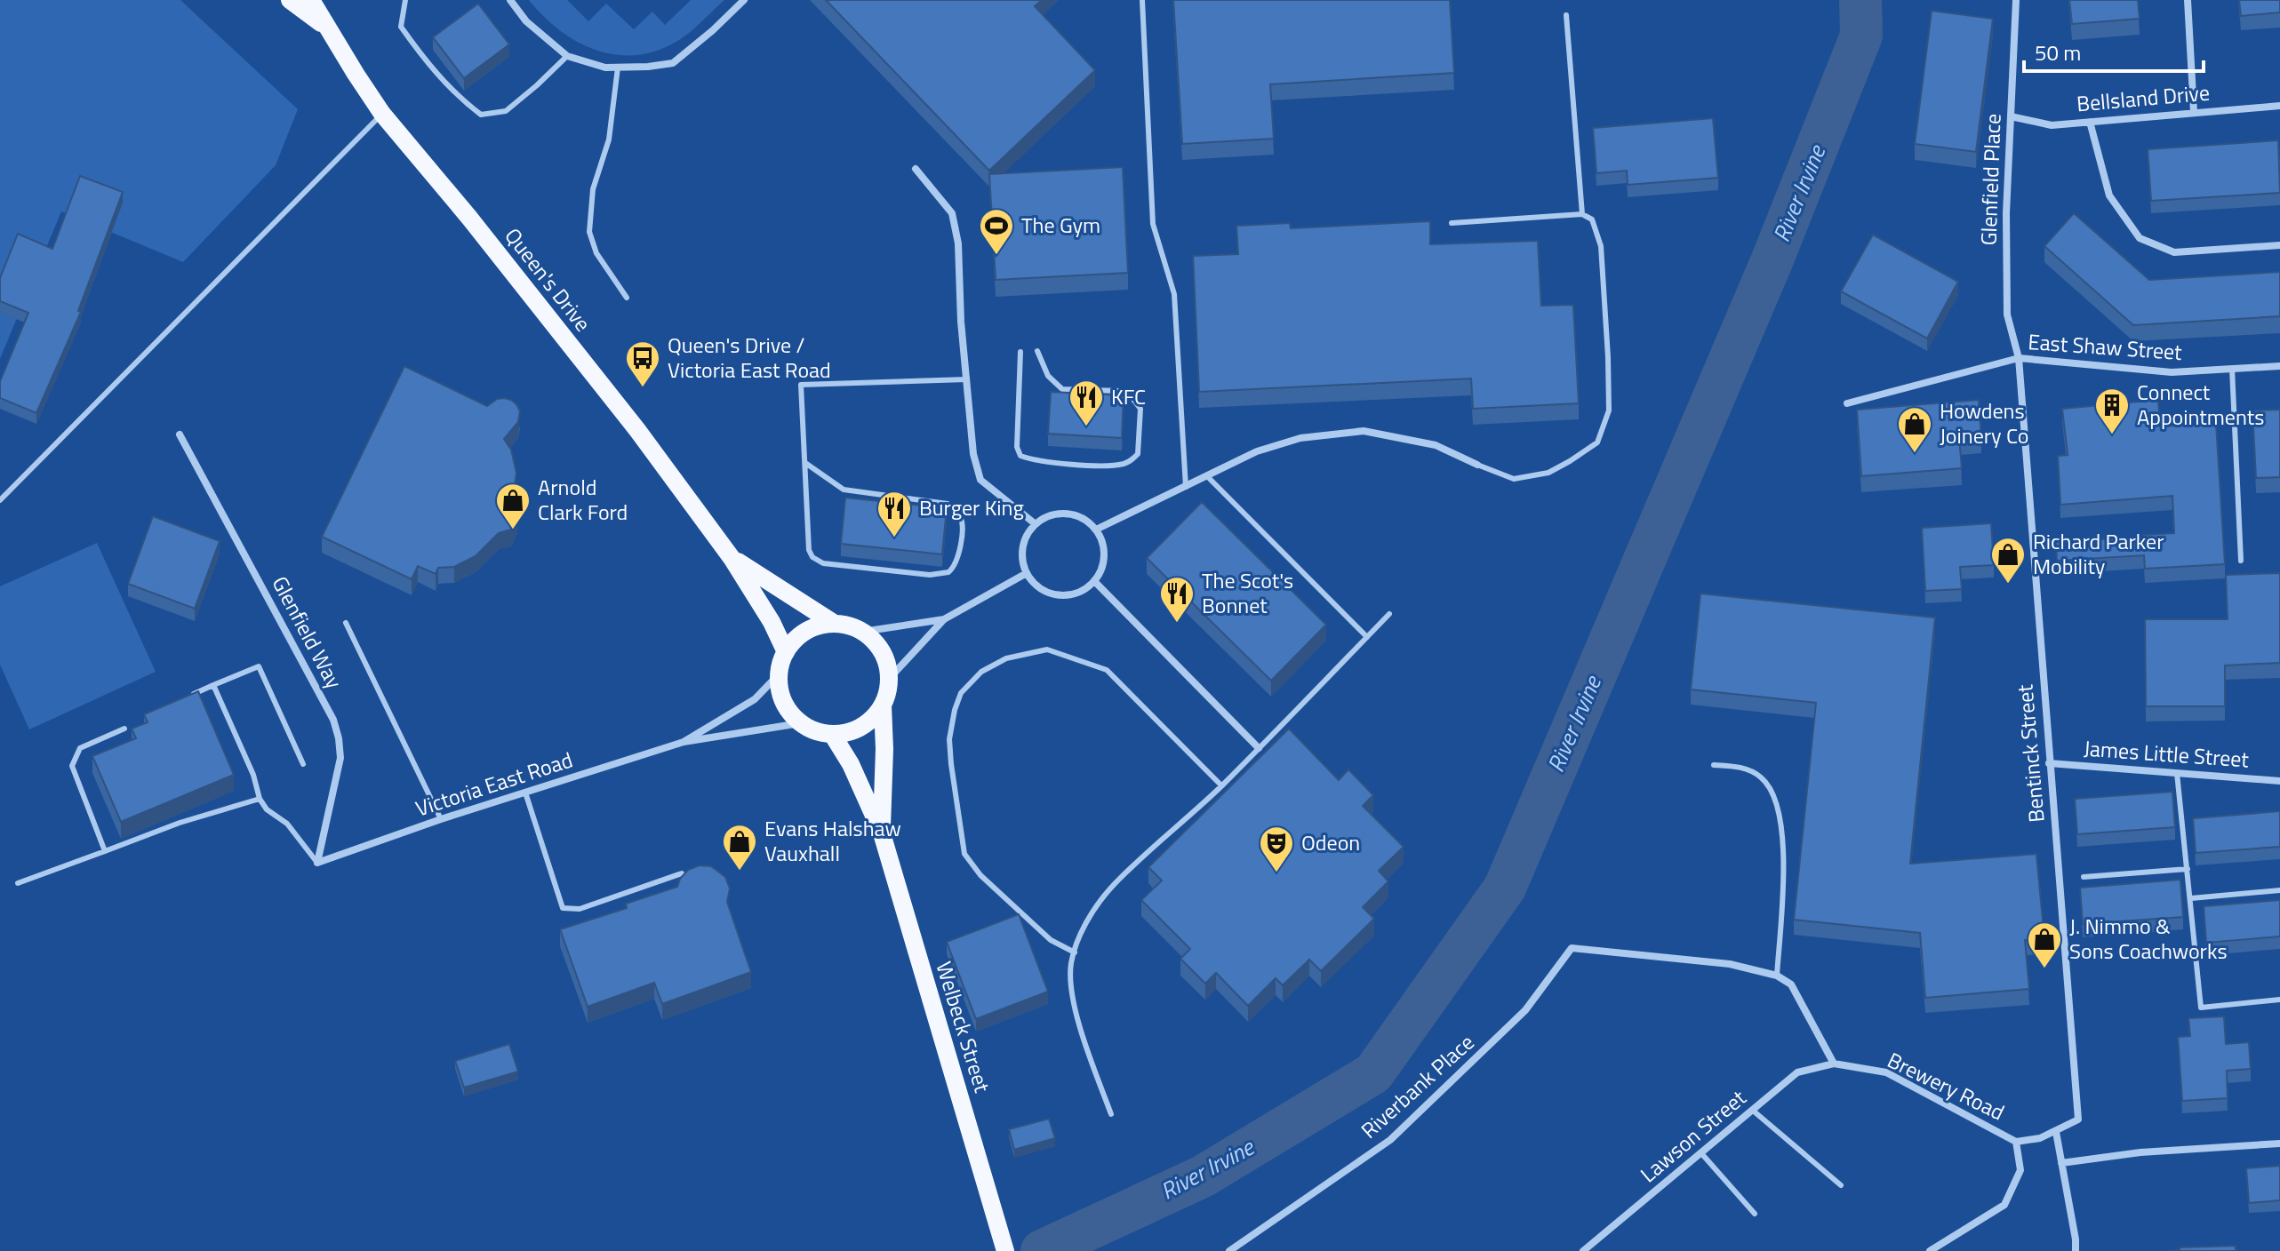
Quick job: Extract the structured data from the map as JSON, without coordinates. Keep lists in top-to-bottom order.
{
  "streets": {
    "main road": ["Queen's Drive", "Welbeck Street"],
    "street": [
      "Bellsland Drive",
      "Glenfield Place",
      "East Shaw Street",
      "Glenfield Way",
      "Bentinck Street",
      "James Little Street",
      "Victoria East Road",
      "Riverbank Place",
      "Brewery Road",
      "Lawson Street"
    ]
  },
  "crossings": [
    ["Bellsland Drive", "Glenfield Place"],
    ["Glenfield Place", "East Shaw Street"],
    ["Glenfield Place", "Bentinck Street"],
    ["Queen's Drive", "Victoria East Road"],
    ["Queen's Drive", "Welbeck Street"],
    ["East Shaw Street", "Bentinck Street"],
    ["Glenfield Way", "Victoria East Road"],
    ["Bentinck Street", "James Little Street"],
    ["Bentinck Street", "Brewery Road"],
    ["Victoria East Road", "Welbeck Street"],
    ["Brewery Road", "Lawson Street"]
  ],
  "water": ["River Irvine"],
  "places": {
    "sports": ["The Gym"],
    "bus stop": ["Queen's Drive / Victoria East Road"],
    "restaurant": ["KFC", "Burger King", "The Scot's Bonnet"],
    "building": ["Connect Appointments"],
    "shop": [
      "Howdens Joinery Co",
      "Arnold Clark Ford",
      "Richard Parker Mobility",
      "Evans Halshaw Vauxhall",
      "J. Nimmo & Sons Coachworks"
    ],
    "theatre": ["Odeon"]
  },
  "scale_bar": "50 m"
}
